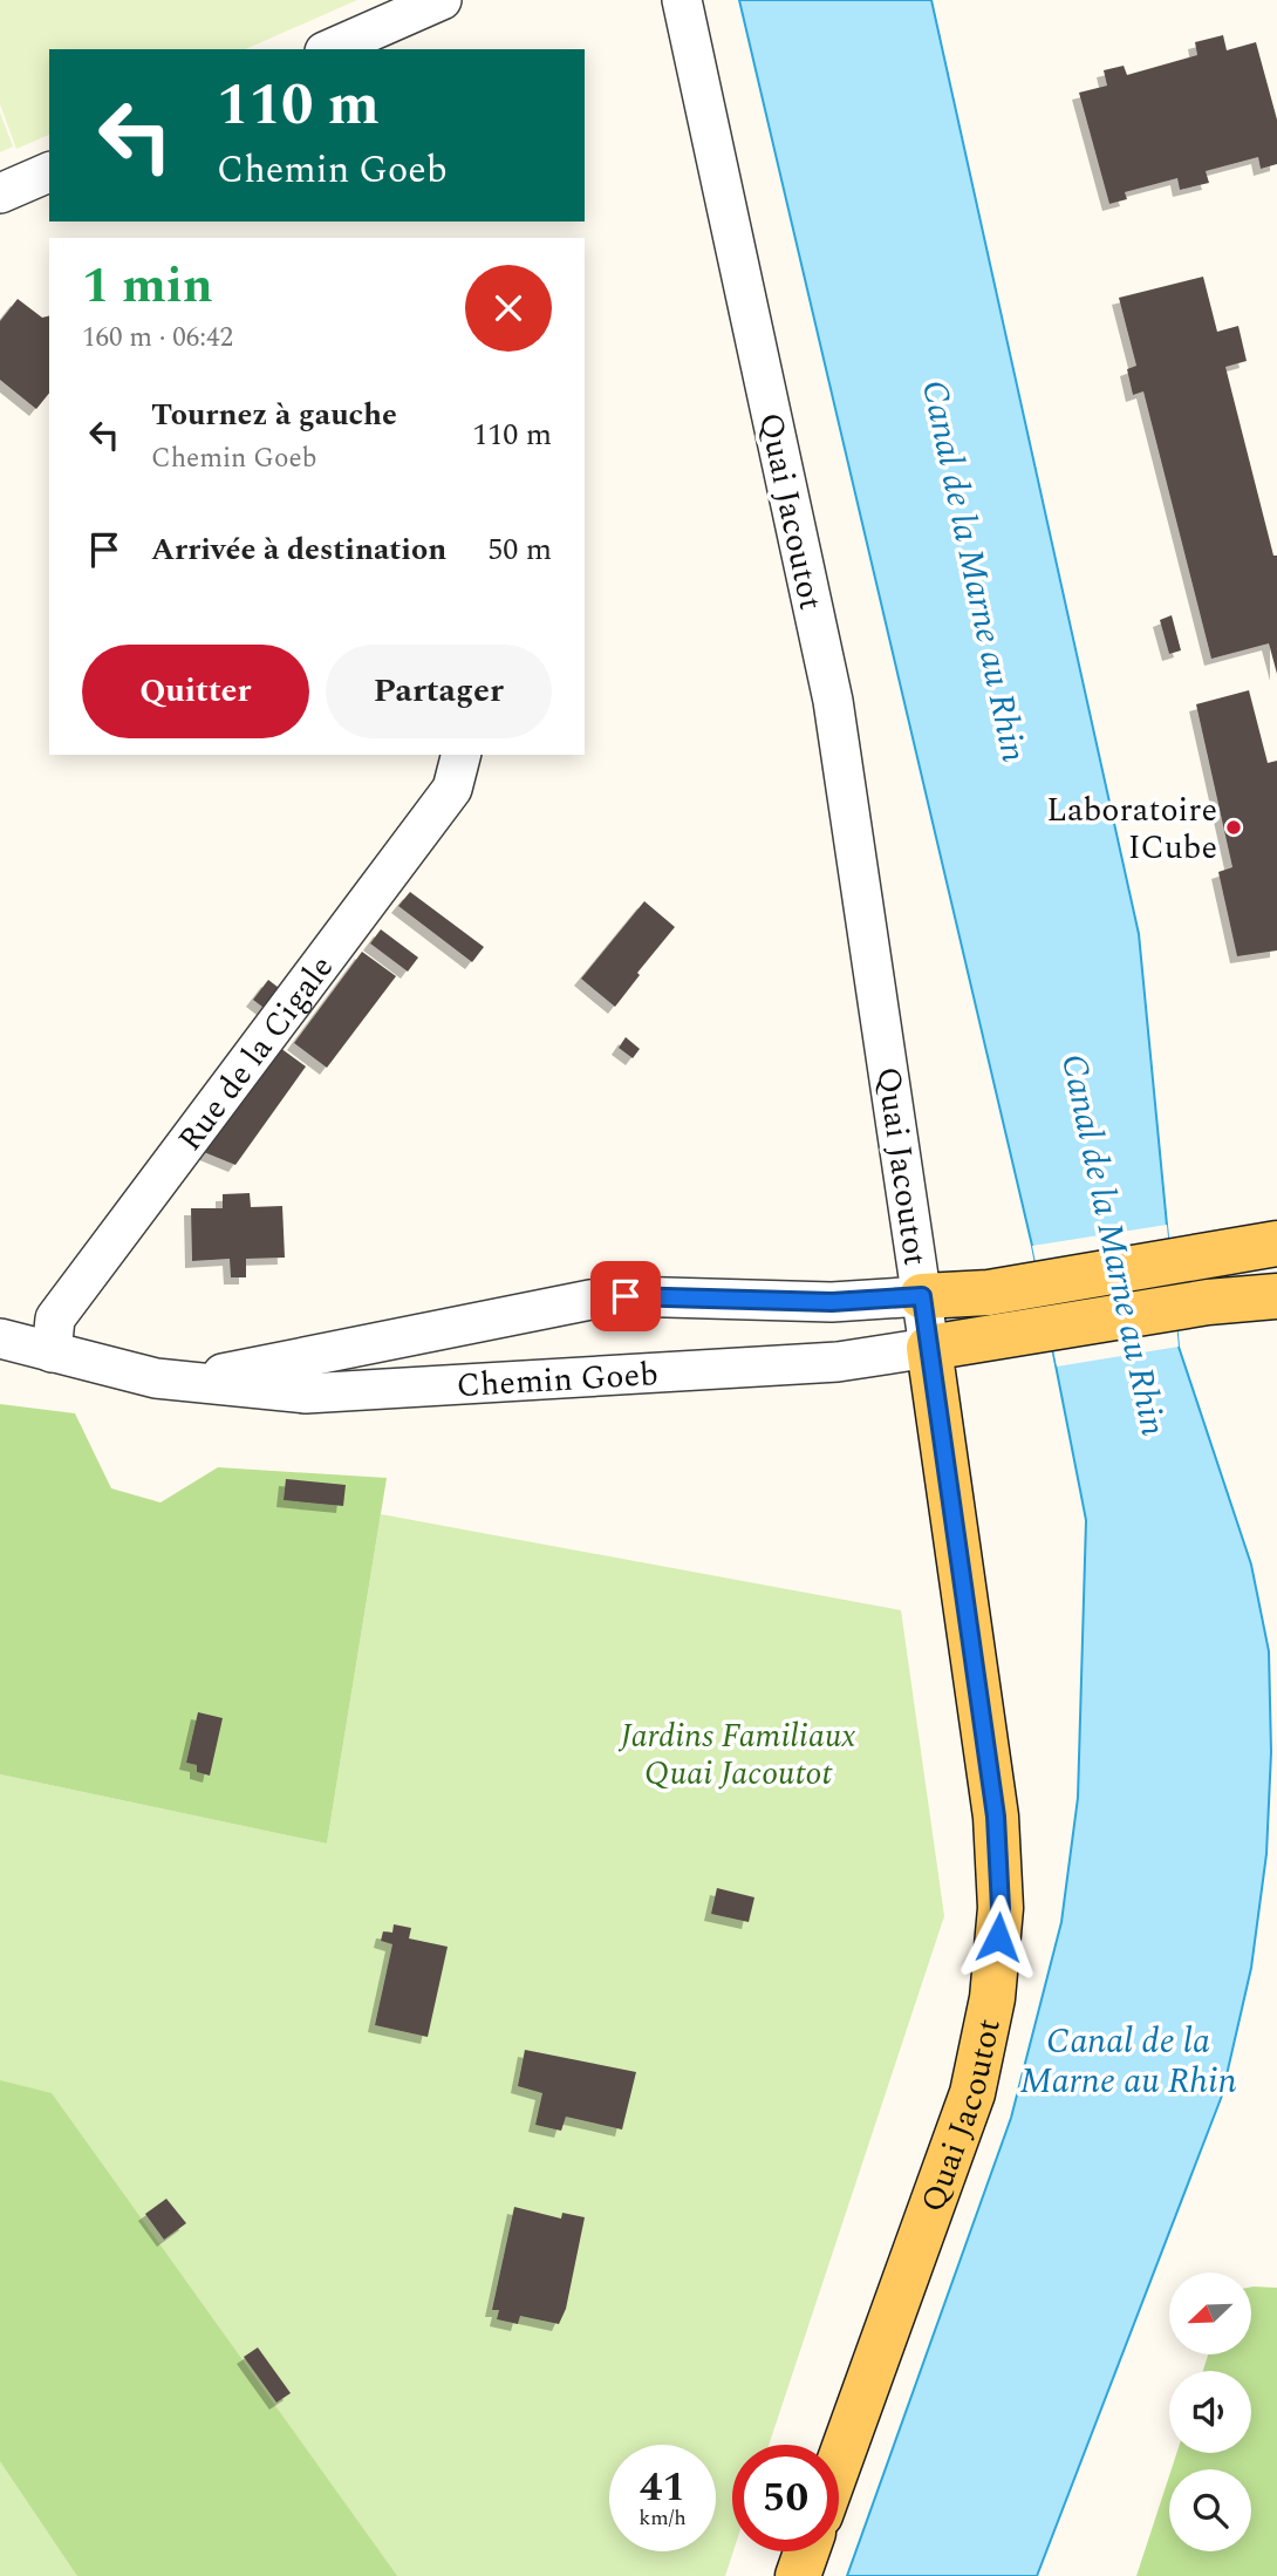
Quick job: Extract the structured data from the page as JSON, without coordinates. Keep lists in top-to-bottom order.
{
  "streets": {
    "main road": ["Quai Jacoutot"],
    "street": ["Rue de la Cigale", "Chemin Goeb"]
  },
  "crossings": [
    ["Quai Jacoutot", "Chemin Goeb"],
    ["Rue de la Cigale", "Chemin Goeb"]
  ],
  "water": ["Canal de la Marne au Rhin"],
  "parks": ["Jardins Familiaux Quai Jacoutot"],
  "places": ["Laboratoire ICube"],
  "north": "bottom left",
  "page": {
    "turn": ["110 m", "Chemin Goeb"],
    "heading": ["1 min", "160 m · 06:42"],
    "list": [
      {
        "name": "Tournez à gauche",
        "note": "Chemin Goeb",
        "value": "110 m"
      },
      {
        "name": "Arrivée à destination",
        "value": "50 m"
      }
    ],
    "buttons": ["Quitter", "Partager"],
    "speed": "41 km/h",
    "limit": "50"
  }
}
